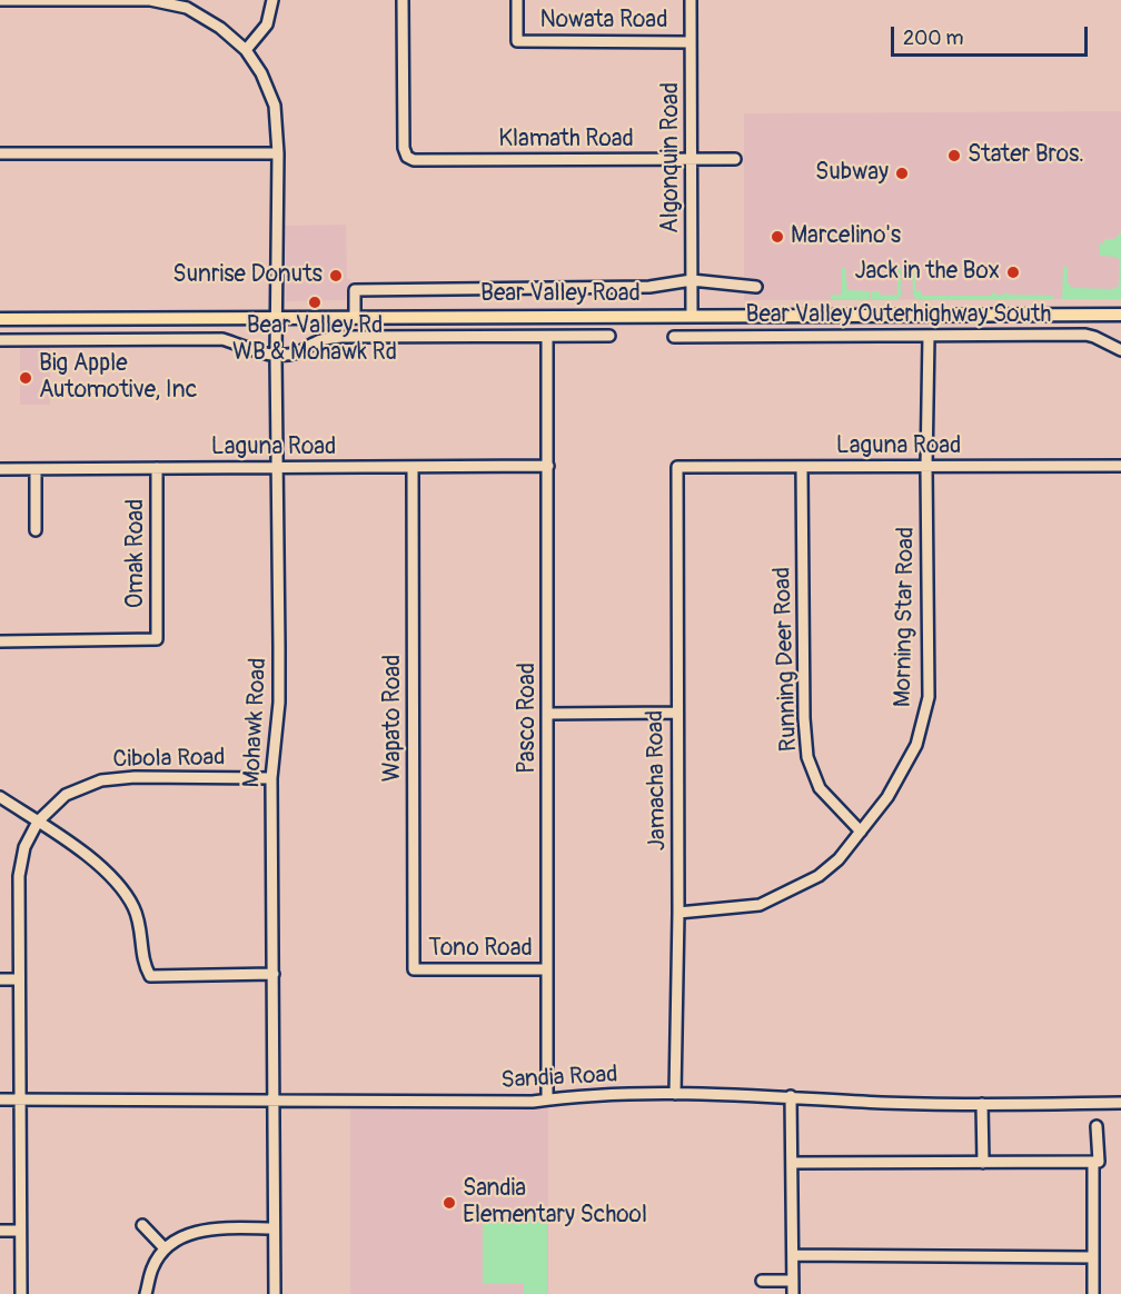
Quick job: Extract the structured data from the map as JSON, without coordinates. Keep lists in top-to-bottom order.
{
  "streets": {
    "main road": ["Bear Valley Road"],
    "street": [
      "Nowata Road",
      "Klamath Road",
      "Algonquin Road",
      "Bear Valley Outerhighway South",
      "Laguna Road",
      "Omak Road",
      "Morning Star Road",
      "Running Deer Road",
      "Wapato Road",
      "Pasco Road",
      "Mohawk Road",
      "Cibola Road",
      "Jamacha Road",
      "Tono Road",
      "Sandia Road"
    ]
  },
  "crossings": [
    ["Nowata Road", "Algonquin Road"],
    ["Klamath Road", "Algonquin Road"],
    ["Algonquin Road", "Bear Valley Road"],
    ["Bear Valley Road", "Mohawk Road"],
    ["Bear Valley Outerhighway South", "Morning Star Road"],
    ["Laguna Road", "Omak Road"],
    ["Laguna Road", "Morning Star Road"],
    ["Laguna Road", "Running Deer Road"],
    ["Laguna Road", "Wapato Road"],
    ["Laguna Road", "Pasco Road"],
    ["Laguna Road", "Mohawk Road"],
    ["Laguna Road", "Jamacha Road"],
    ["Morning Star Road", "Running Deer Road"],
    ["Morning Star Road", "Jamacha Road"],
    ["Wapato Road", "Tono Road"],
    ["Pasco Road", "Tono Road"],
    ["Pasco Road", "Sandia Road"],
    ["Mohawk Road", "Cibola Road"],
    ["Mohawk Road", "Sandia Road"],
    ["Cibola Road", "Sandia Road"],
    ["Jamacha Road", "Sandia Road"]
  ],
  "places": [
    "Stater Bros.",
    "Subway",
    "Marcelino's",
    "Jack in the Box",
    "Sunrise Donuts",
    "Bear Valley Rd WB & Mohawk Rd",
    "Big Apple Automotive, Inc",
    "Sandia Elementary School"
  ],
  "scale_bar": "200 m"
}
